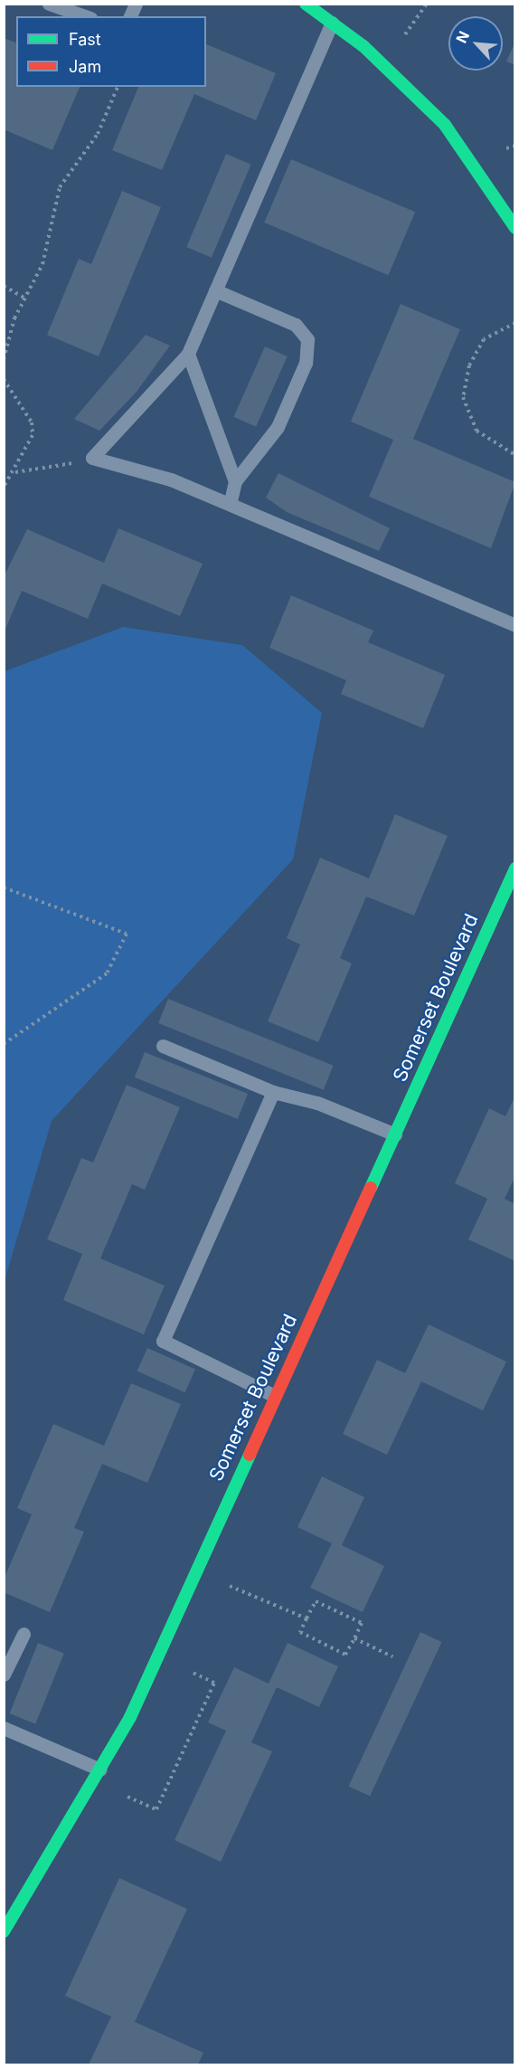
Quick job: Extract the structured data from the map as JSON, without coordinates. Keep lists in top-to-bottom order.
{
  "streets": {
    "street": ["Somerset Boulevard"]
  },
  "legend": ["Fast", "Jam"],
  "north": "top left"
}
